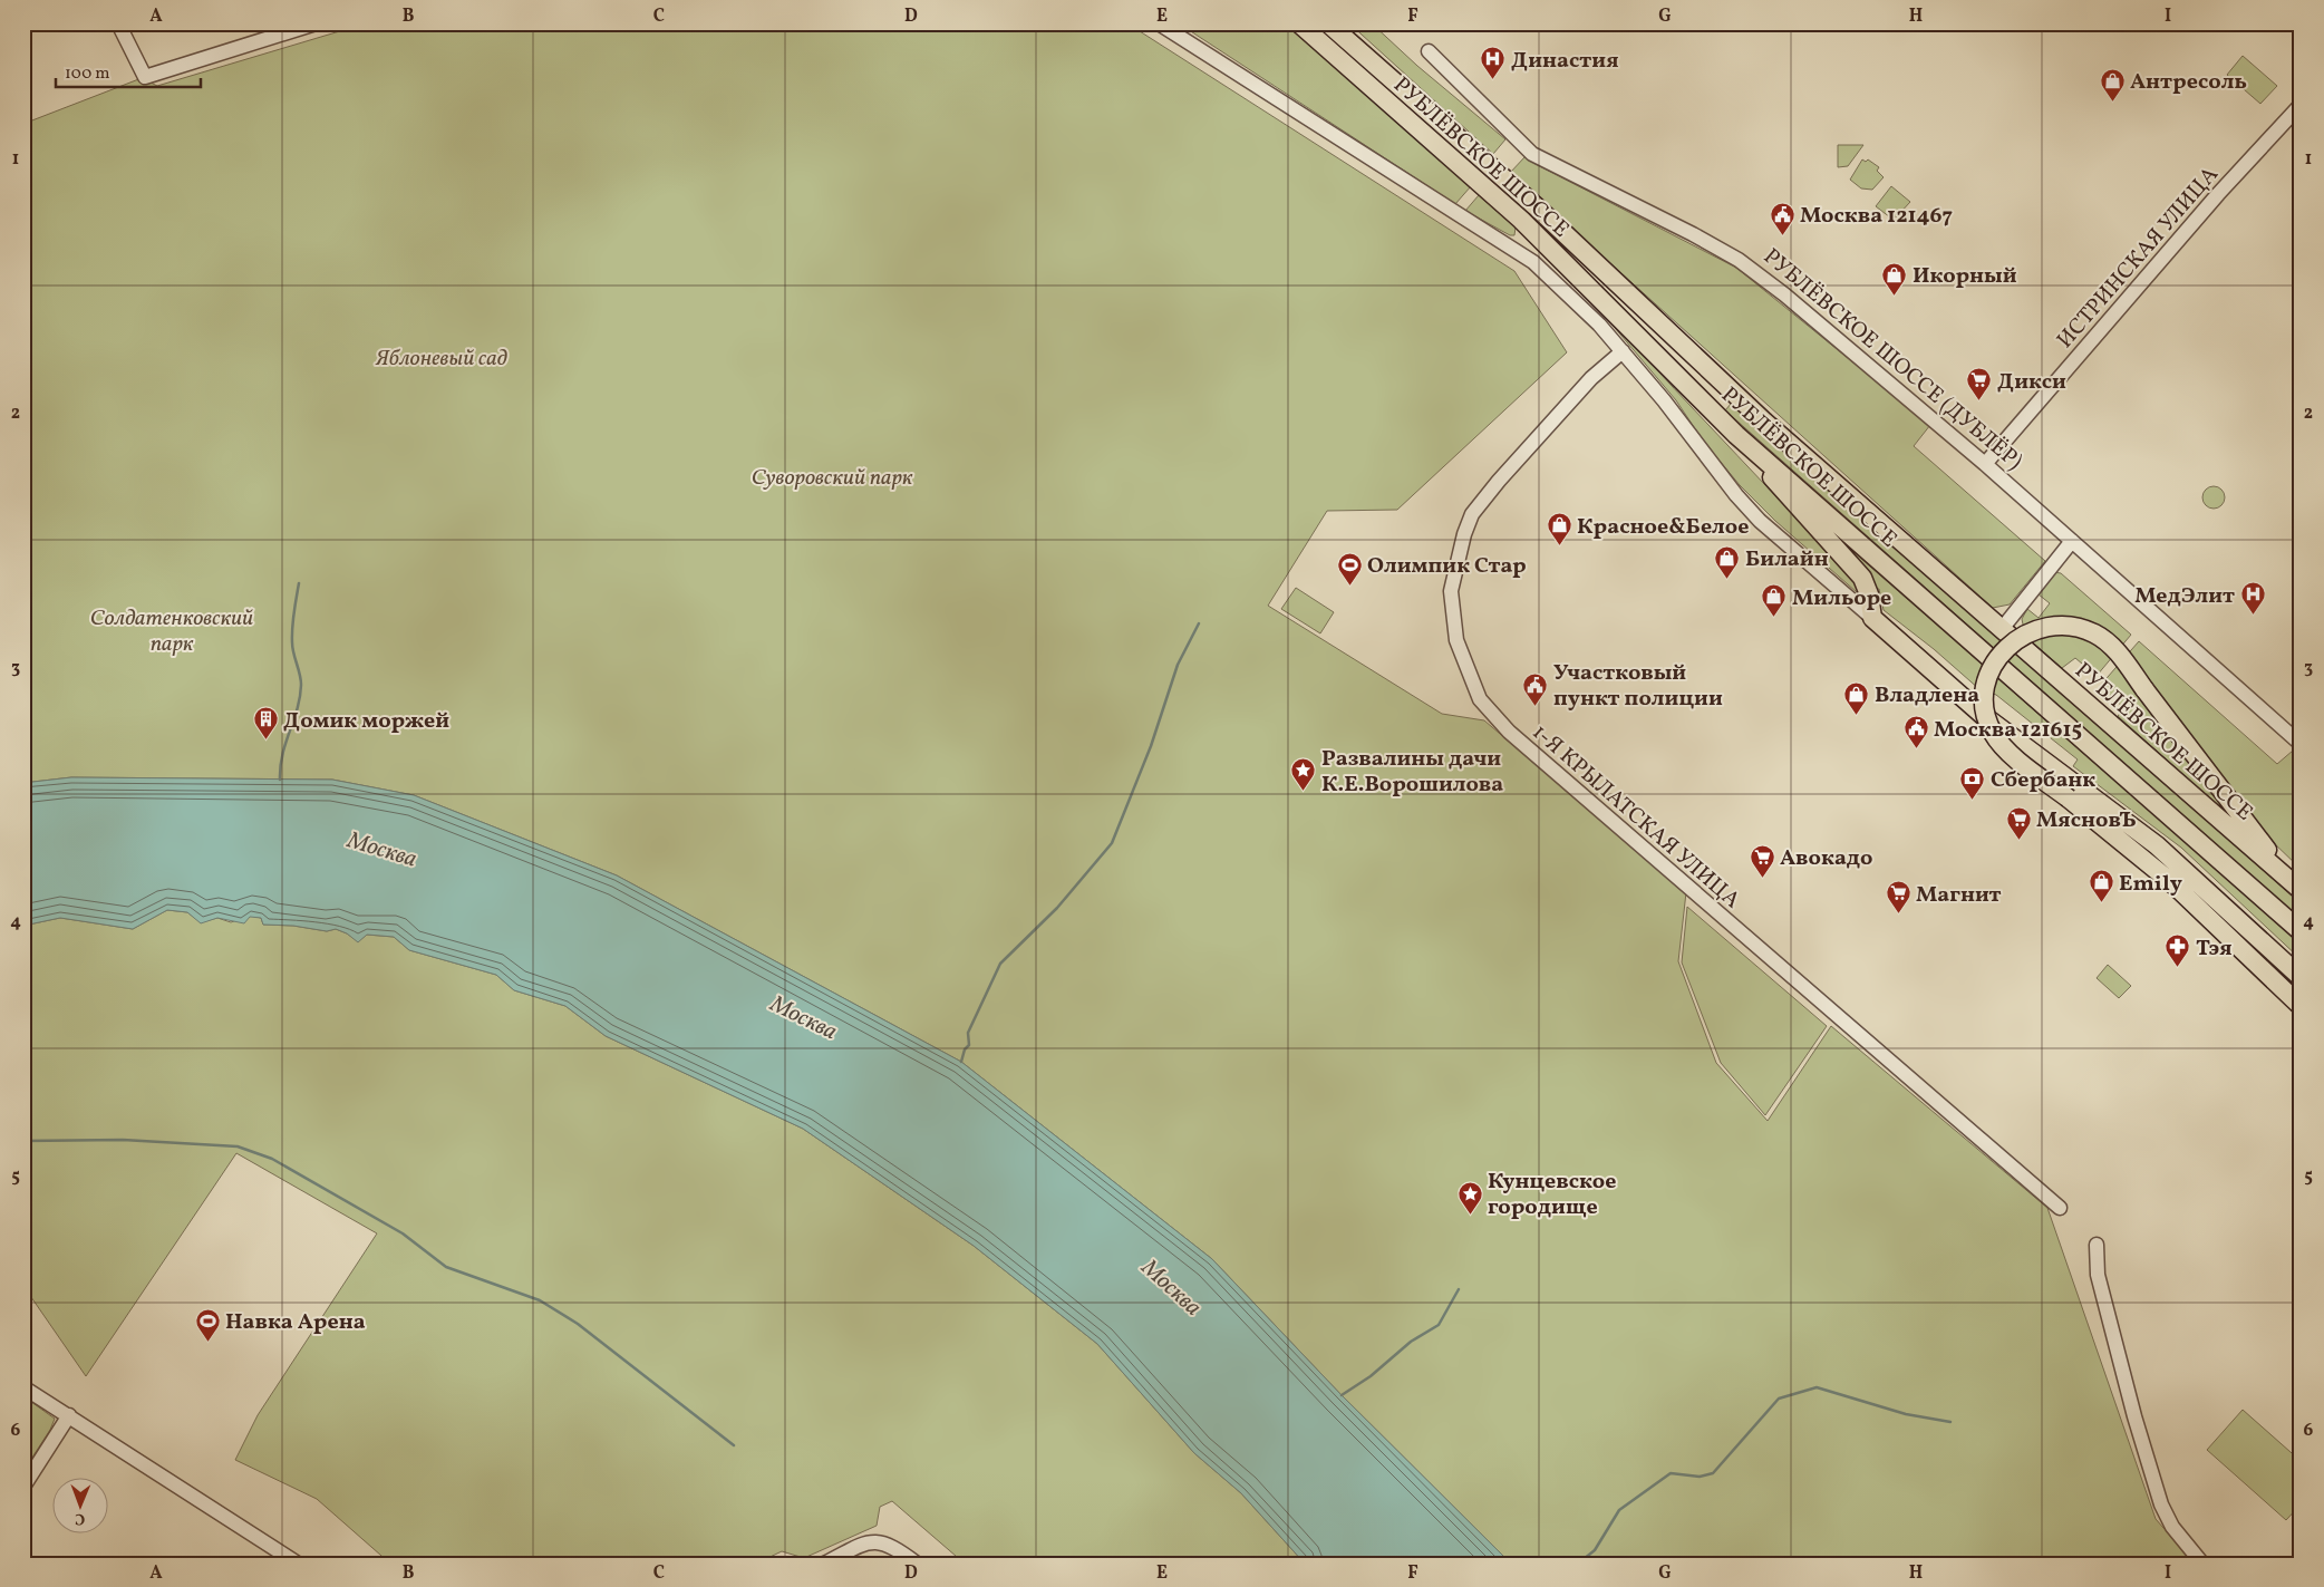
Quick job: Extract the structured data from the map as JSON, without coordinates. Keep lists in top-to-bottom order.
{
  "streets": {
    "main road": ["РУБЛЁВСКОЕ ШОССЕ"],
    "street": ["ИСТРИНСКАЯ УЛИЦА", "РУБЛЁВСКОЕ ШОССЕ (ДУБЛЁР)", "1-Я КРЫЛАТСКАЯ УЛИЦА"]
  },
  "crossings": [
    ["ИСТРИНСКАЯ УЛИЦА", "РУБЛЁВСКОЕ ШОССЕ (ДУБЛЁР)"]
  ],
  "water": ["Москва"],
  "parks": ["Яблоневый сад", "Суворовский парк", "Солдатенковский парк"],
  "places": {
    "hospital": ["Династия", "МедЭлит"],
    "shop": [
      "Антресоль",
      "Икорный",
      "Красное&Белое",
      "Билайн",
      "Мильоре",
      "Владлена",
      "Emily"
    ],
    "public building": ["Москва 121467", "Участковый пункт полиции", "Москва 121615"],
    "supermarket": [
      "Дикси",
      "МясновЪ",
      "Авокадо",
      "Магнит"
    ],
    "sports": ["Олимпик Стар", "Навка Арена"],
    "building": ["Домик моржей"],
    "place": ["Развалины дачи К.Е.Ворошилова", "Кунцевское городище"],
    "bank": ["Сбербанк"],
    "pharmacy": ["Тэя"]
  },
  "scale_bar": "100 m",
  "north": "bottom",
  "grid": {
    "columns": [
      "A",
      "B",
      "C",
      "D",
      "E",
      "F",
      "G",
      "H",
      "I"
    ],
    "rows": [
      "1",
      "2",
      "3",
      "4",
      "5",
      "6"
    ]
  }
}
